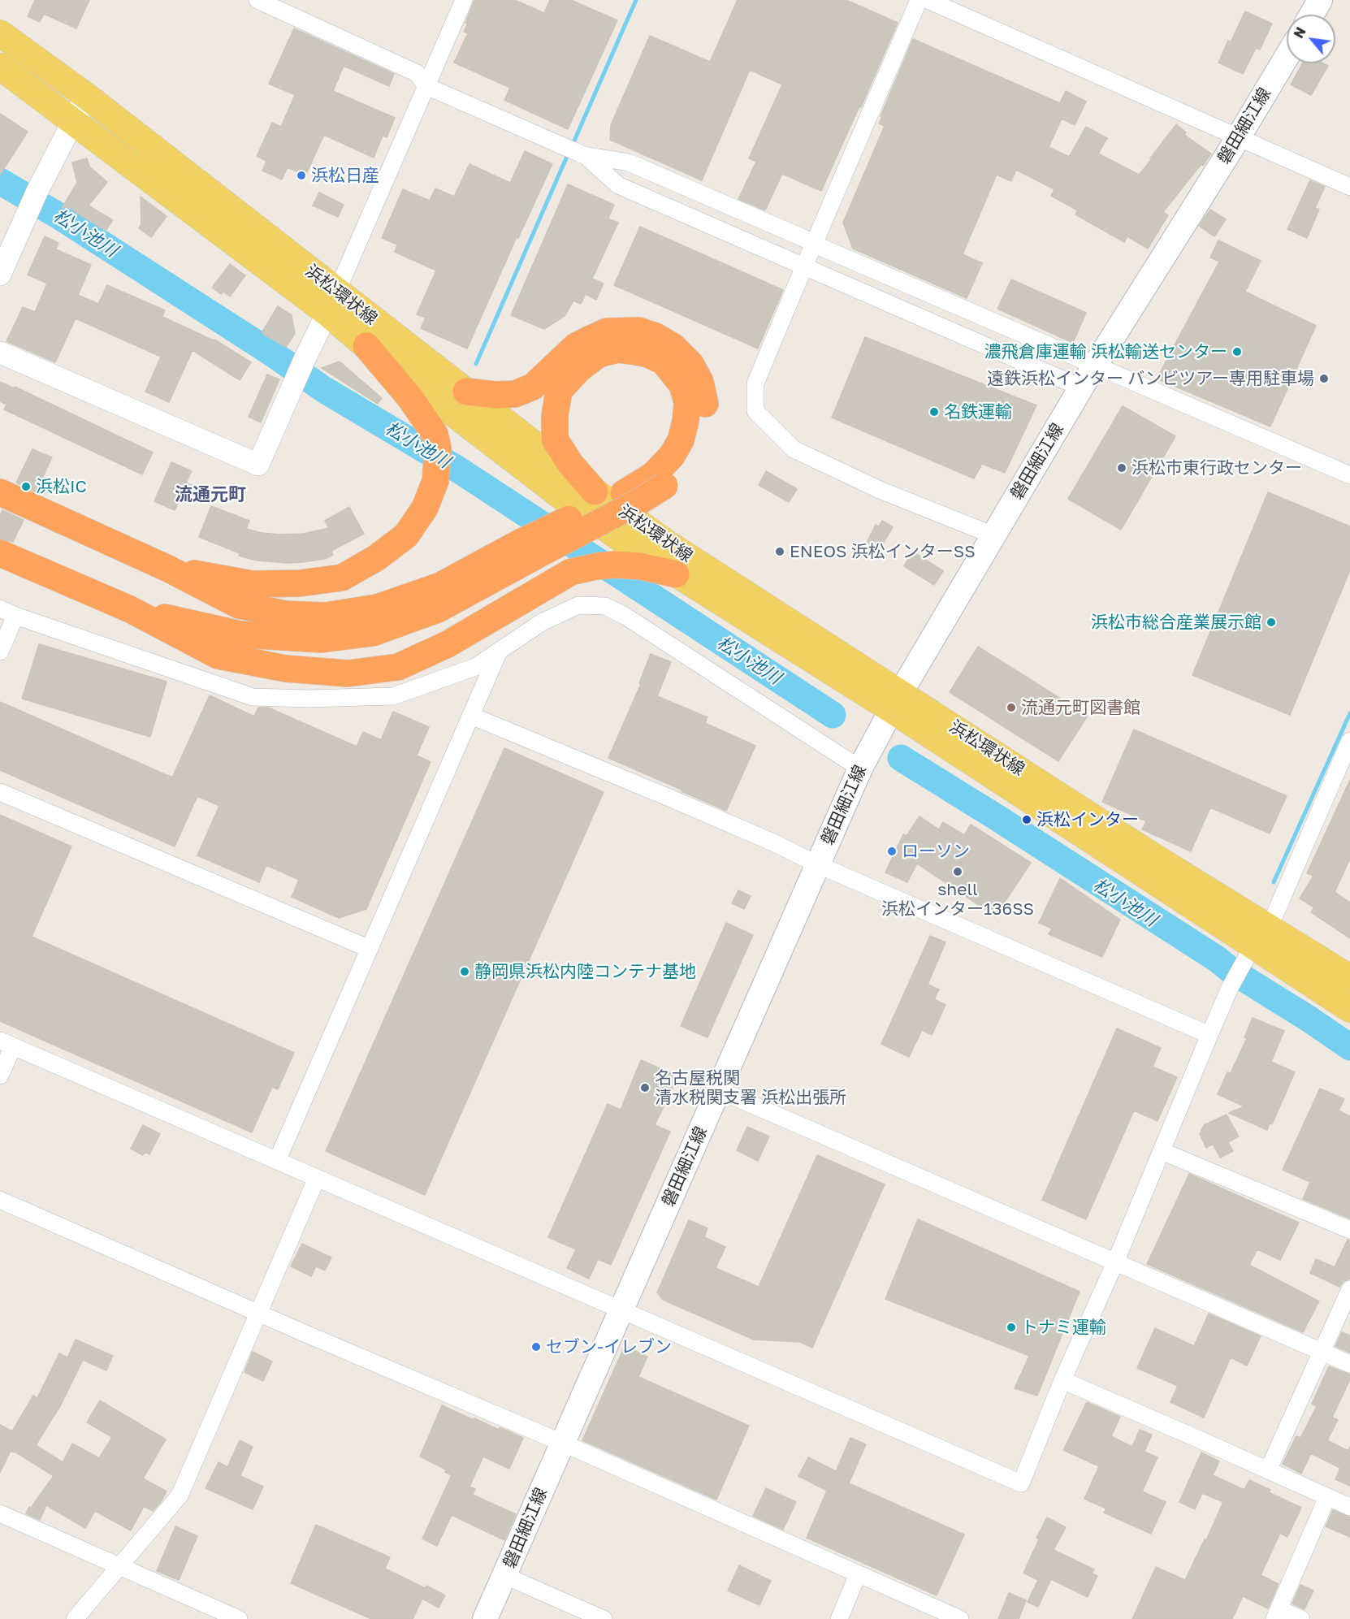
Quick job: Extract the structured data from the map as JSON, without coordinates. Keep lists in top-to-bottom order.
{
  "streets": {
    "main road": ["磐田細江線", "浜松環状線"]
  },
  "crossings": [
    ["磐田細江線", "浜松環状線"]
  ],
  "districts": ["流通元町"],
  "water": ["松小池川"],
  "places": [
    "浜松日産",
    "濃飛倉庫運輸 浜松輸送センター",
    "遠鉄浜松インター バンビツアー専用駐車場",
    "名鉄運輸",
    "浜松市東行政センター",
    "浜松IC",
    "ENEOS 浜松インターSS",
    "浜松市総合産業展示館",
    "流通元町図書館",
    "浜松インター",
    "ローソン",
    "shell 浜松インター136SS",
    "静岡県浜松内陸コンテナ基地",
    "名古屋税関 清水税関支署 浜松出張所",
    "トナミ運輸",
    "セブン-イレブン"
  ],
  "north": "top left"
}
